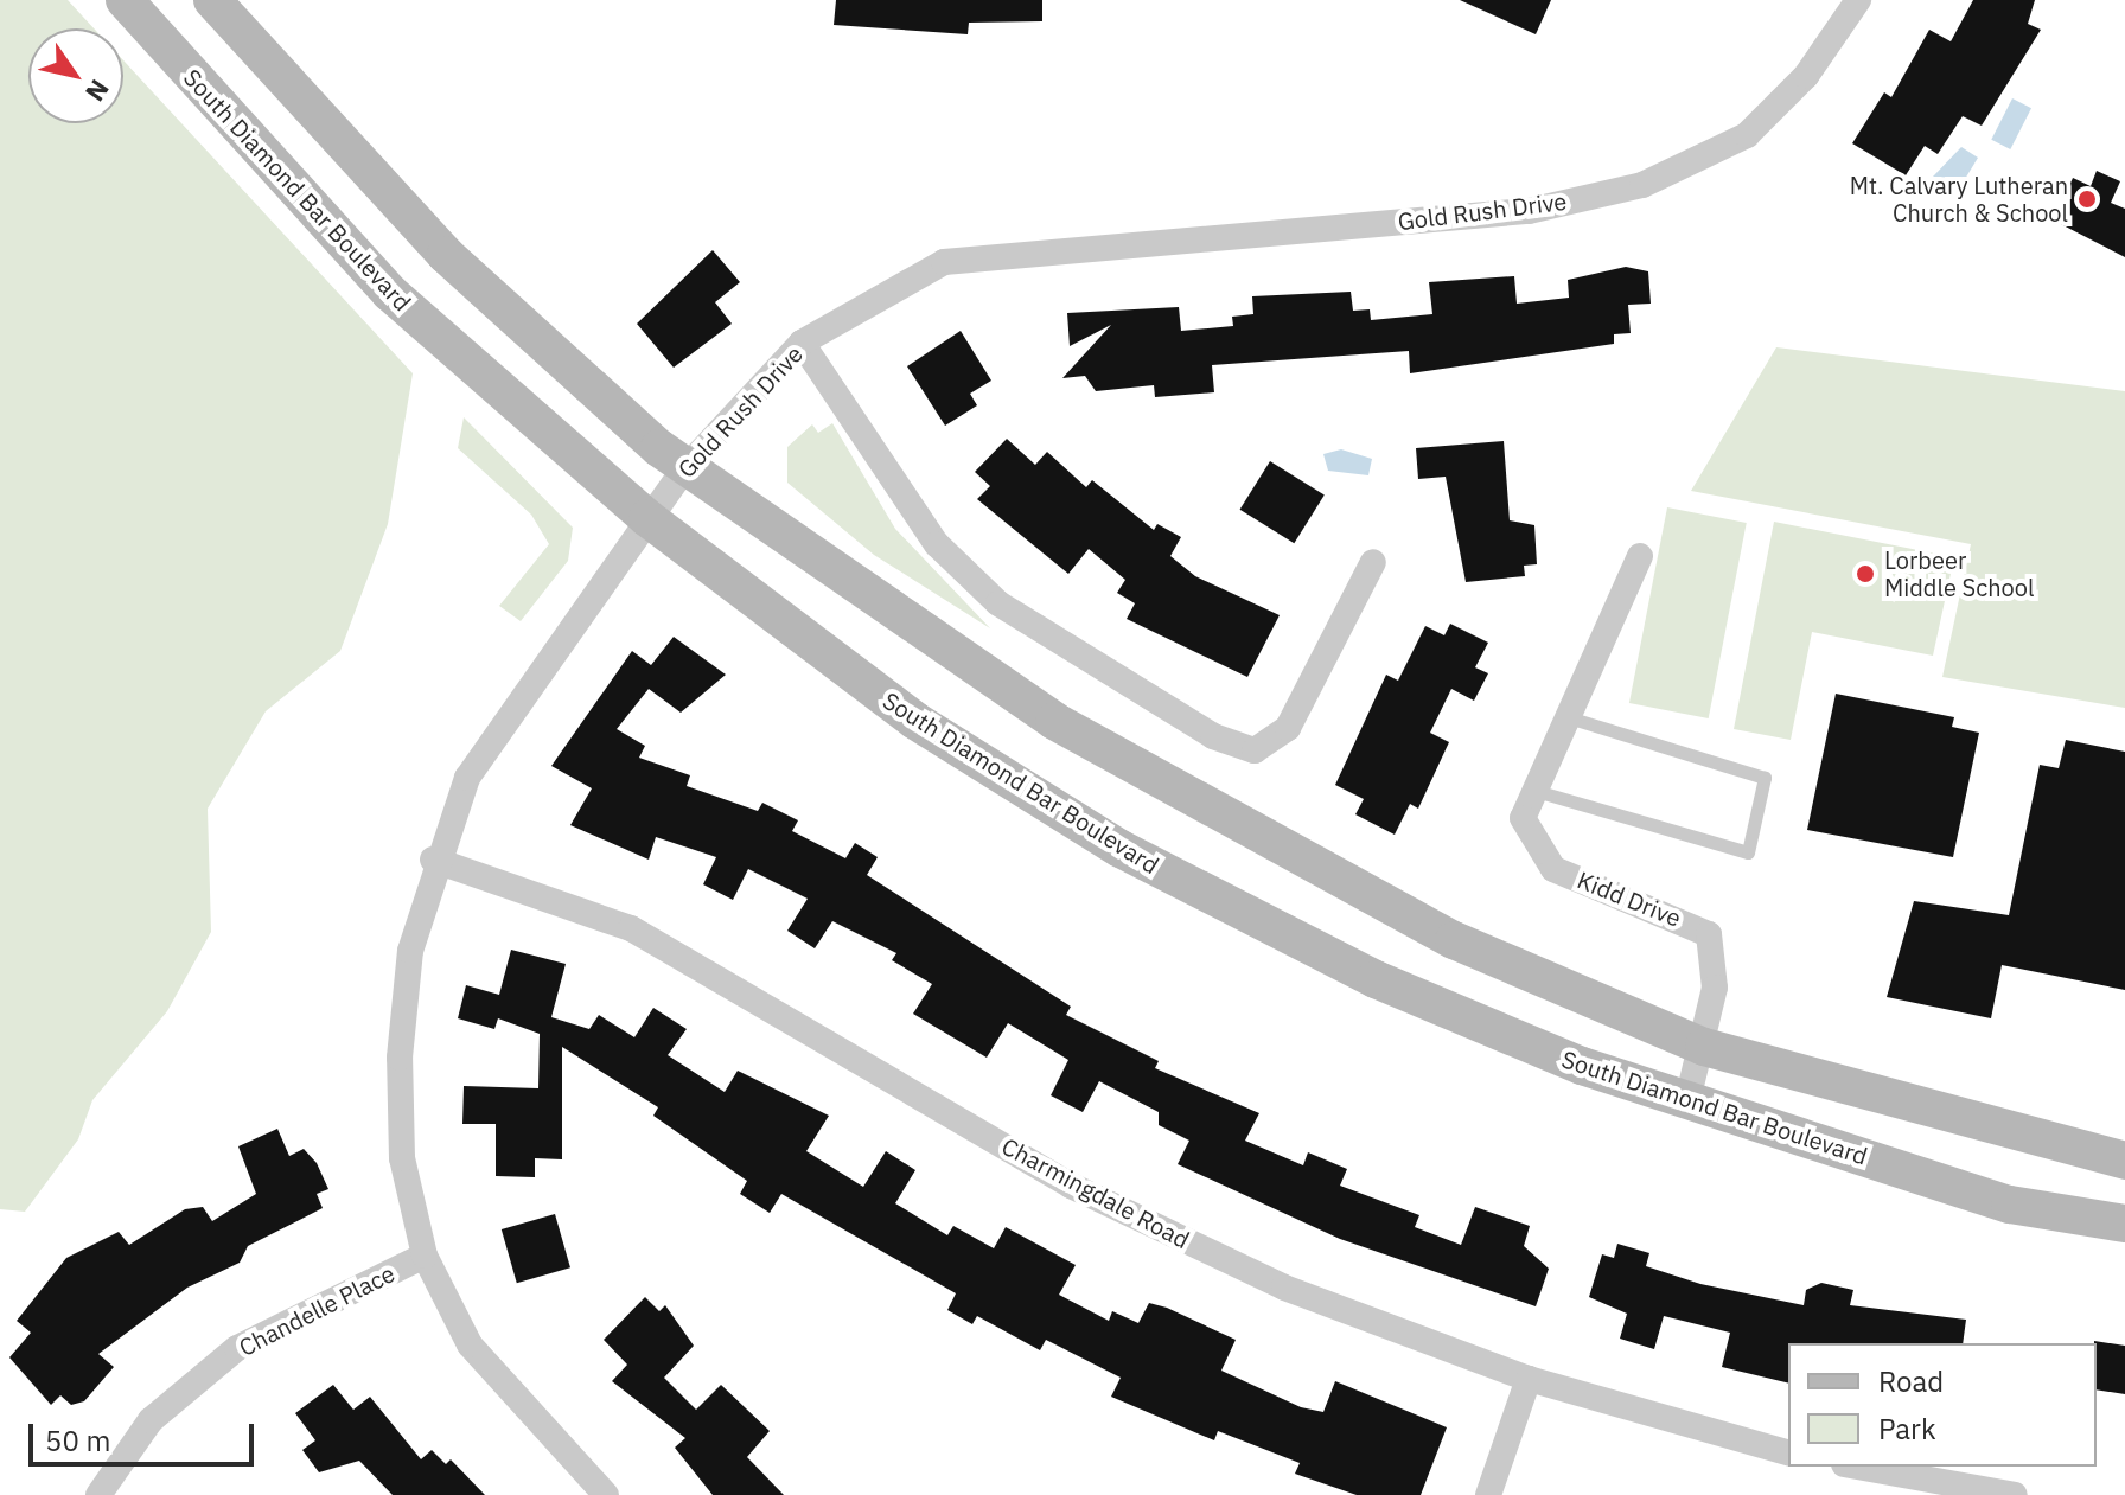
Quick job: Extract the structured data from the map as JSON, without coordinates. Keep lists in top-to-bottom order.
{
  "streets": {
    "main road": ["South Diamond Bar Boulevard"],
    "street": [
      "Gold Rush Drive",
      "Kidd Drive",
      "Charmingdale Road",
      "Chandelle Place"
    ]
  },
  "crossings": [
    ["South Diamond Bar Boulevard", "Gold Rush Drive"],
    ["South Diamond Bar Boulevard", "Kidd Drive"],
    ["Gold Rush Drive", "Charmingdale Road"],
    ["Gold Rush Drive", "Chandelle Place"]
  ],
  "places": ["Mt. Calvary Lutheran Church & School", "Lorbeer Middle School"],
  "legend": ["Road", "Park"],
  "scale_bar": "50 m",
  "north": "bottom right"
}
